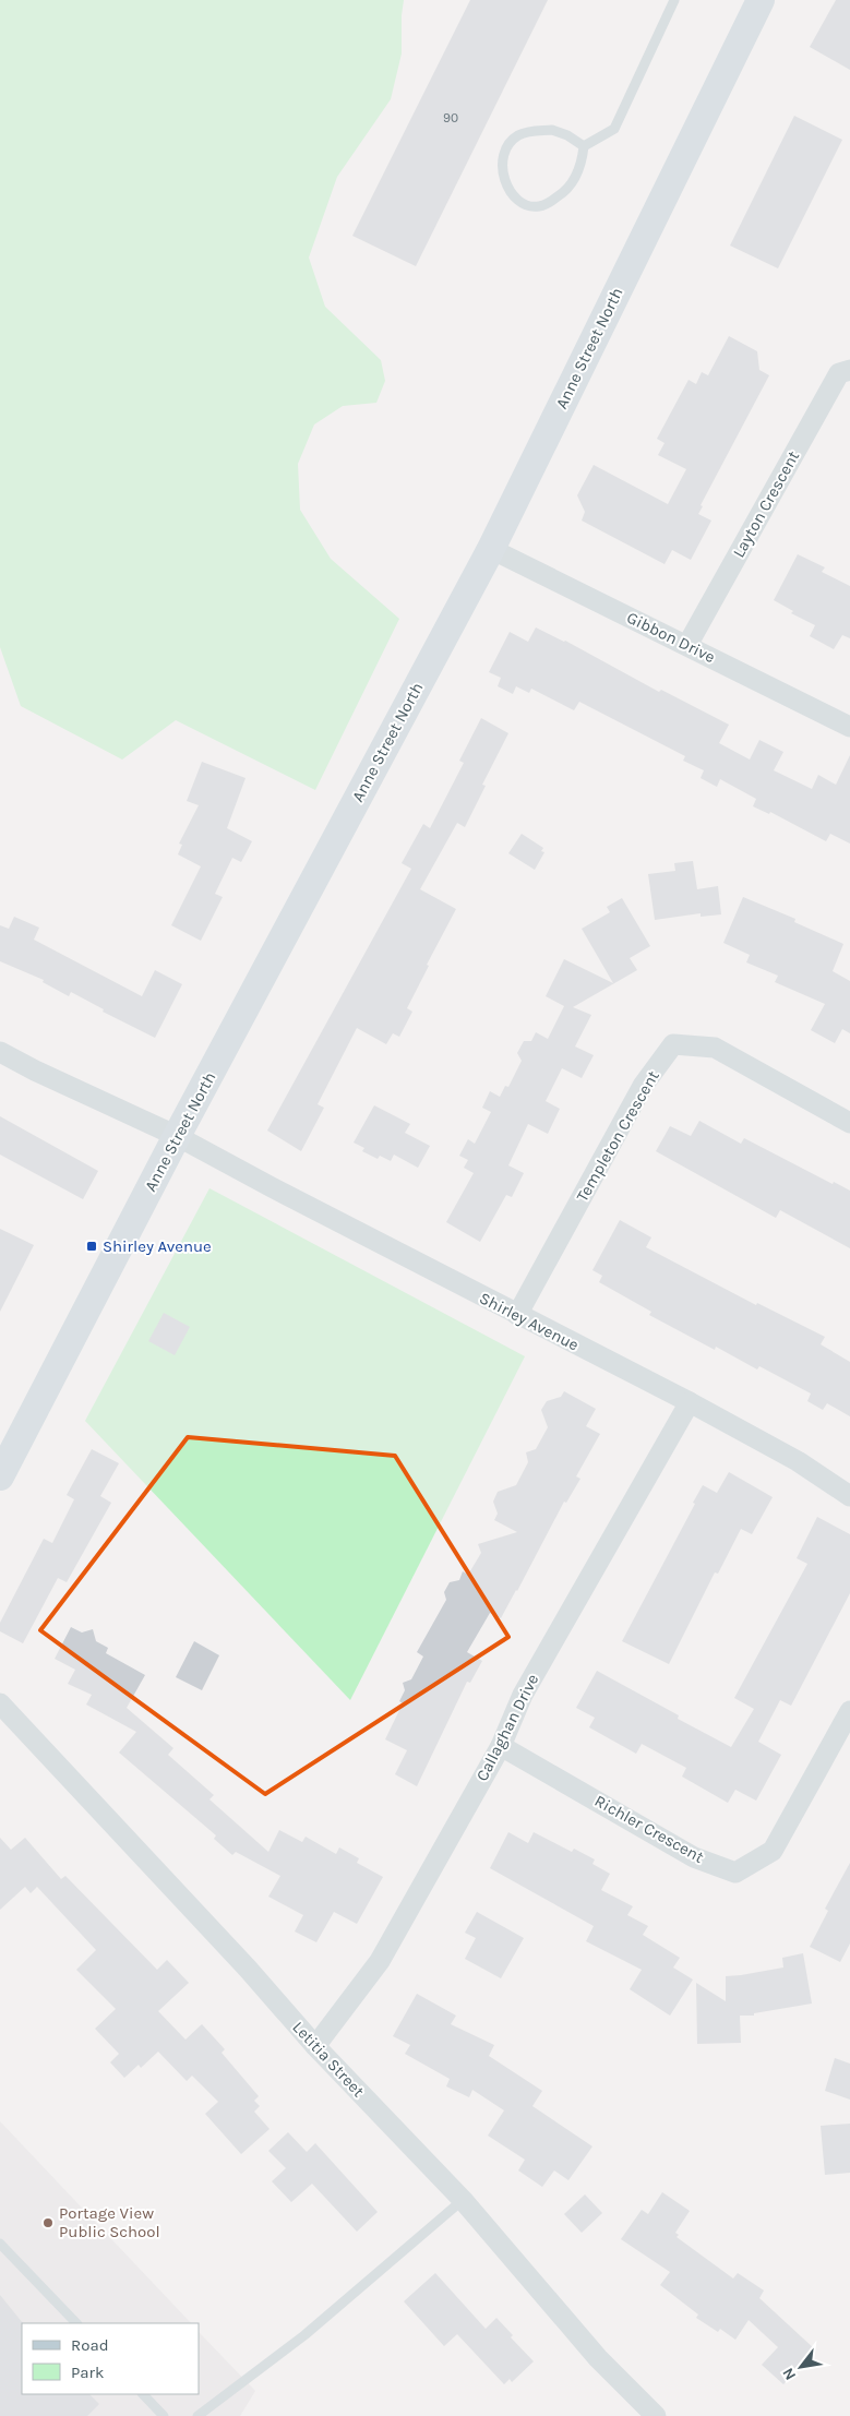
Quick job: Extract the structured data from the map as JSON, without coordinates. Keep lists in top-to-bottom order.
{
  "streets": {
    "street": [
      "Anne Street North",
      "Layton Crescent",
      "Gibbon Drive",
      "Templeton Crescent",
      "Shirley Avenue",
      "Callaghan Drive",
      "Richler Crescent",
      "Letitia Street"
    ]
  },
  "crossings": [
    ["Anne Street North", "Gibbon Drive"],
    ["Anne Street North", "Shirley Avenue"],
    ["Layton Crescent", "Gibbon Drive"],
    ["Templeton Crescent", "Shirley Avenue"],
    ["Shirley Avenue", "Callaghan Drive"],
    ["Callaghan Drive", "Richler Crescent"],
    ["Callaghan Drive", "Letitia Street"]
  ],
  "places": {
    "transit": ["Shirley Avenue"],
    "other": ["Portage View Public School"]
  },
  "house_numbers": ["90"],
  "legend": ["Road", "Park"],
  "north": "bottom left"
}
